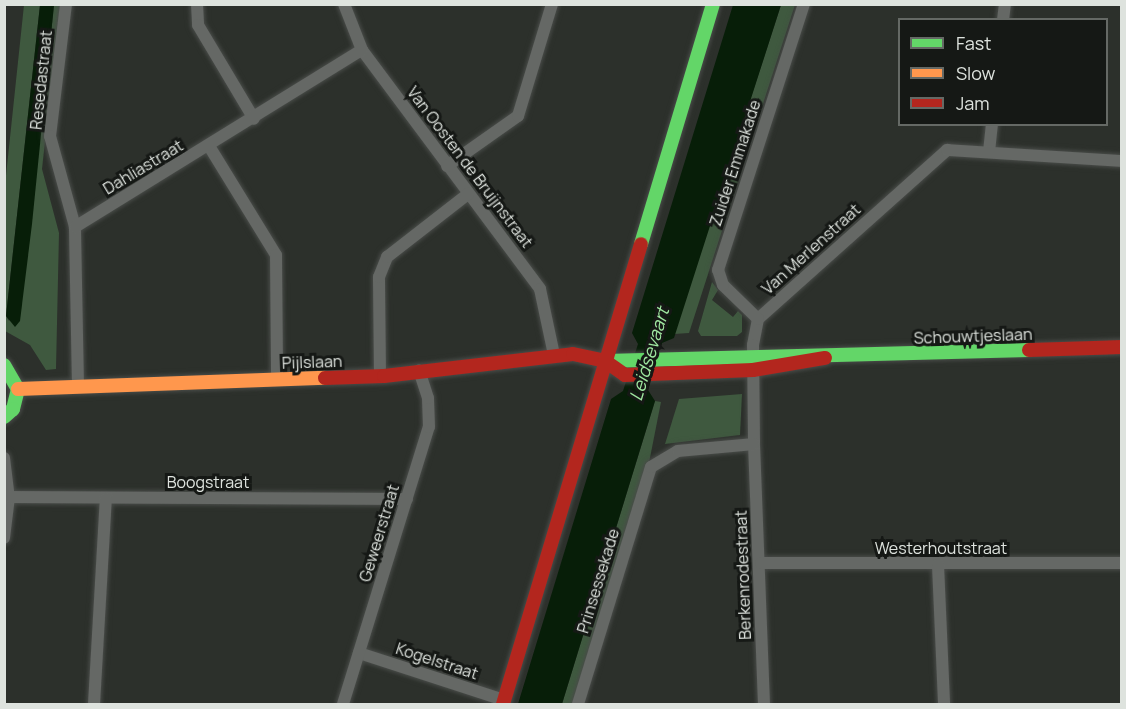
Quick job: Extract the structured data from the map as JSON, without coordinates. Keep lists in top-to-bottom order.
{
  "streets": {
    "street": [
      "Resedastraat",
      "Zuider Emmakade",
      "Dahliastraat",
      "Van Oosten de Bruijnstraat",
      "Van Merlenstraat",
      "Schouwtjeslaan",
      "Pijlslaan",
      "Boogstraat",
      "Geweerstraat",
      "Westerhoutstraat",
      "Berkenrodestraat",
      "Prinsessekade",
      "Kogelstraat"
    ]
  },
  "crossings": [
    ["Resedastraat", "Dahliastraat"],
    ["Zuider Emmakade", "Van Merlenstraat"],
    ["Zuider Emmakade", "Berkenrodestraat"],
    ["Dahliastraat", "Van Oosten de Bruijnstraat"],
    ["Van Oosten de Bruijnstraat", "Pijlslaan"],
    ["Van Merlenstraat", "Berkenrodestraat"],
    ["Schouwtjeslaan", "Pijlslaan"],
    ["Schouwtjeslaan", "Berkenrodestraat"],
    ["Pijlslaan", "Geweerstraat"],
    ["Boogstraat", "Geweerstraat"],
    ["Geweerstraat", "Kogelstraat"],
    ["Westerhoutstraat", "Berkenrodestraat"],
    ["Berkenrodestraat", "Prinsessekade"]
  ],
  "water": ["Leidsevaart"],
  "legend": ["Fast", "Slow", "Jam"]
}
